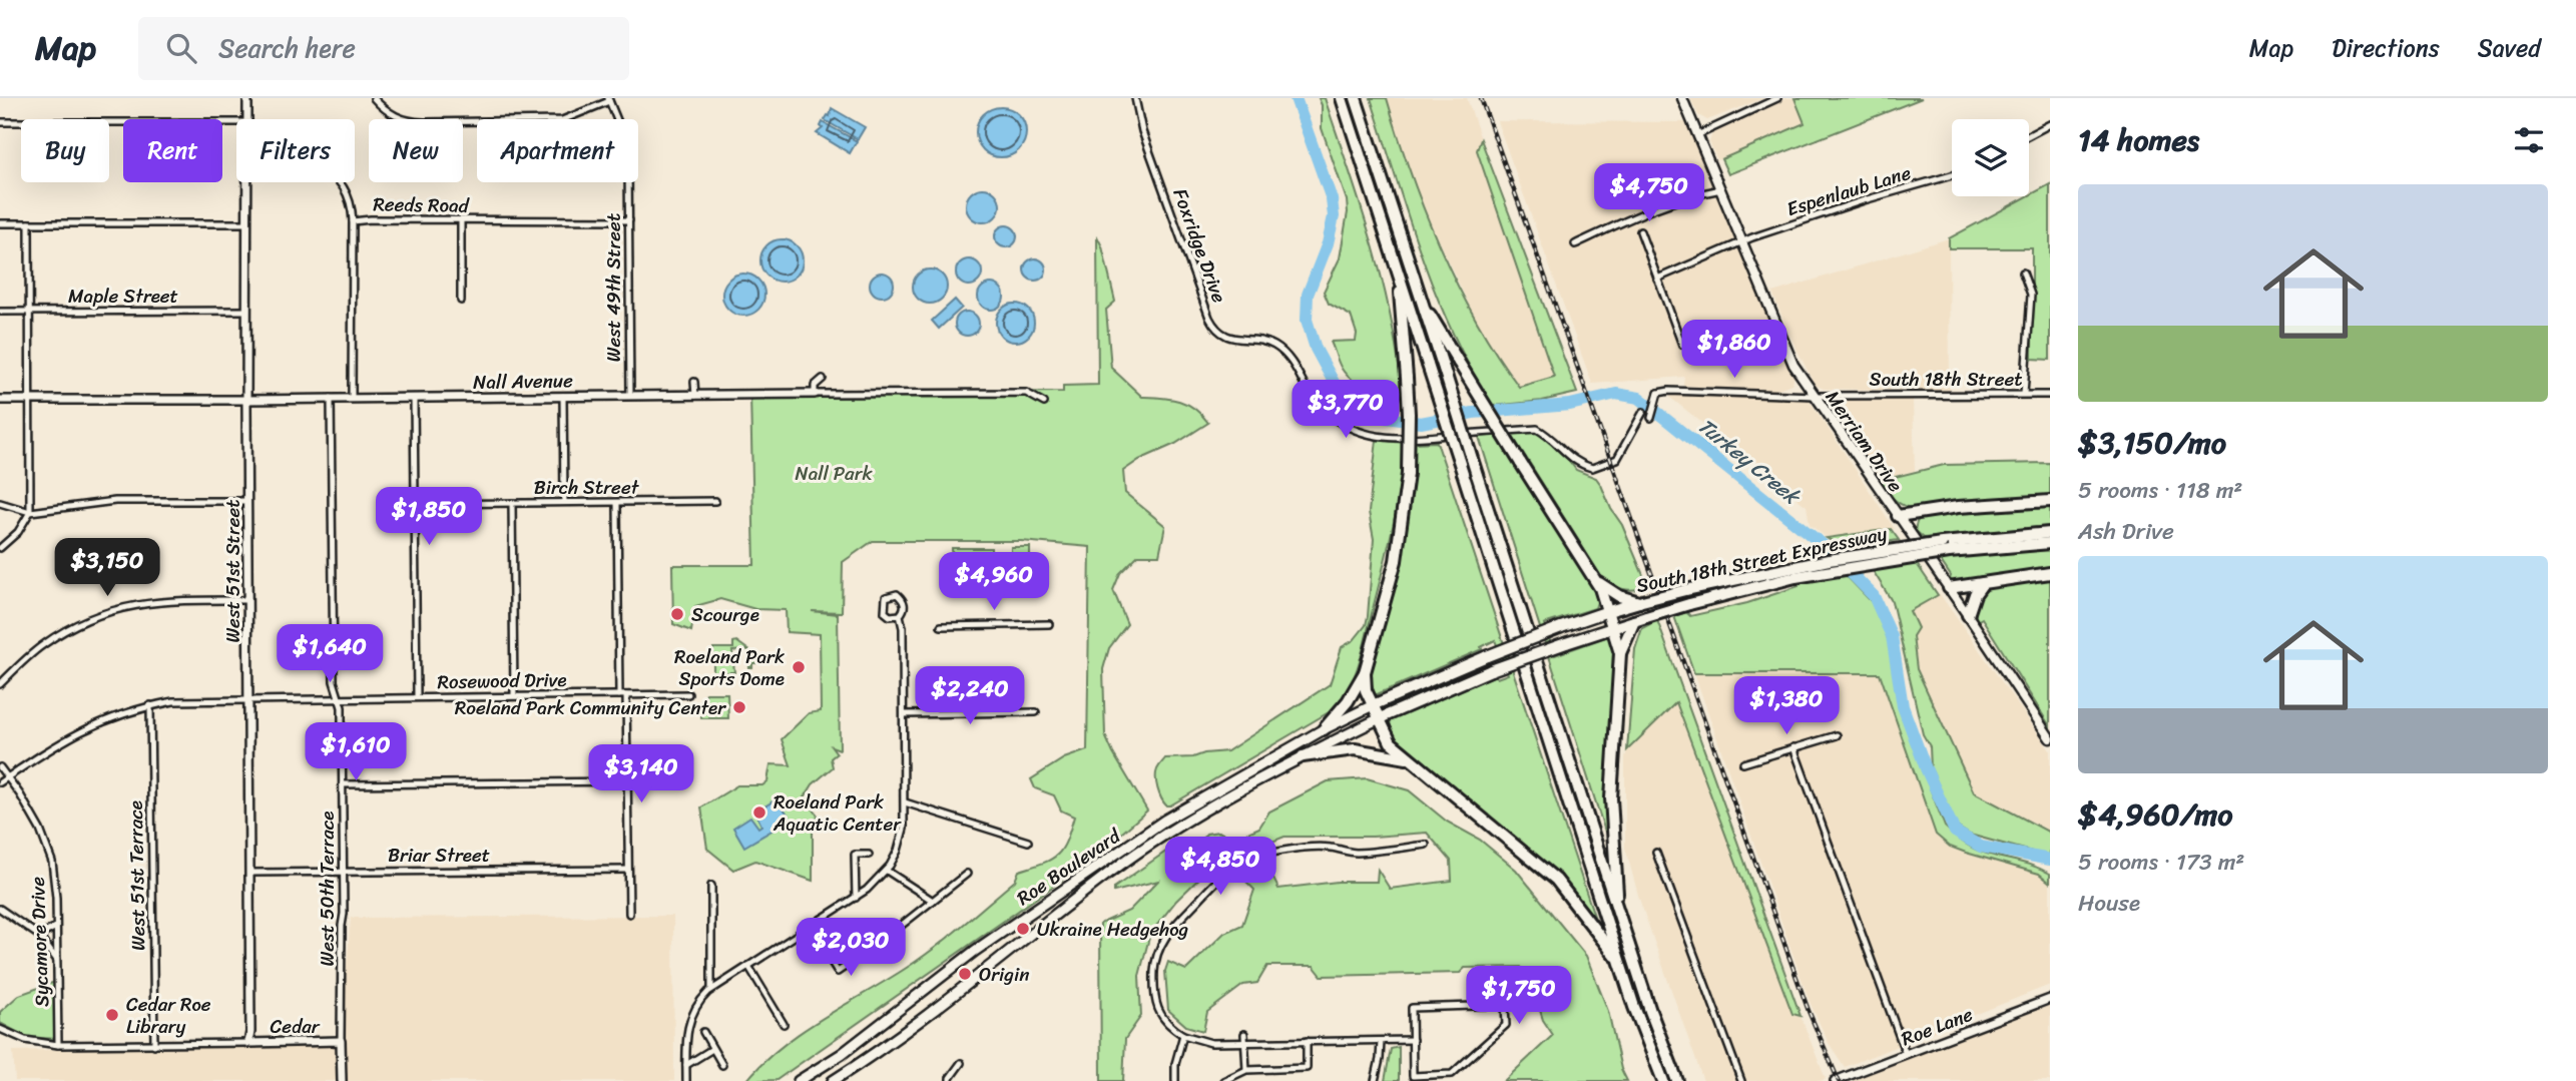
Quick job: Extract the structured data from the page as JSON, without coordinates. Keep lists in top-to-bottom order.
{
  "streets": {
    "highway": ["South 18th Street Expressway"],
    "main road": ["Merriam Drive", "Roe Boulevard"],
    "street": [
      "Espenlaub Lane",
      "Reeds Road",
      "Foxridge Drive",
      "West 49th Street",
      "Maple Street",
      "South 18th Street",
      "Nall Avenue",
      "Birch Street",
      "West 51st Street",
      "Rosewood Drive",
      "Briar Street",
      "West 51st Terrace",
      "West 50th Terrace",
      "Sycamore Drive",
      "Cedar",
      "Roe Lane"
    ]
  },
  "crossings": [
    ["Espenlaub Lane", "Merriam Drive"],
    ["Reeds Road", "West 49th Street"],
    ["West 49th Street", "Nall Avenue"],
    ["Maple Street", "West 51st Street"],
    ["South 18th Street", "Merriam Drive"],
    ["Nall Avenue", "West 51st Street"],
    ["Nall Avenue", "West 50th Terrace"],
    ["South 18th Street Expressway", "Roe Boulevard"],
    ["West 51st Street", "Rosewood Drive"],
    ["West 51st Street", "Briar Street"],
    ["West 51st Street", "Cedar"],
    ["Rosewood Drive", "West 51st Terrace"],
    ["Rosewood Drive", "West 50th Terrace"],
    ["Rosewood Drive", "Sycamore Drive"],
    ["Briar Street", "West 50th Terrace"],
    ["West 50th Terrace", "Cedar"]
  ],
  "water": ["Turkey Creek"],
  "parks": ["Nall Park"],
  "places": [
    "Scourge",
    "Roeland Park Sports Dome",
    "Roeland Park Community Center",
    "Roeland Park Aquatic Center",
    "Ukraine Hedgehog",
    "Origin",
    "Cedar Roe Library"
  ],
  "page": {
    "header": "Map",
    "search": "Search here",
    "nav": ["Map", "Directions", "Saved"],
    "heading": "14 homes",
    "chip": [
      "Buy",
      "Rent",
      "Filters",
      "New",
      "Apartment"
    ],
    "price": [
      "$4,750",
      "$1,860",
      "$3,770",
      "$1,850",
      "$3,150",
      "$4,960",
      "$1,640",
      "$2,240",
      "$1,380",
      "$1,610",
      "$3,140",
      "$4,850",
      "$2,030",
      "$1,750"
    ],
    "list": [
      {
        "name": "$3,150/mo",
        "note": "5 rooms · 118 m² · Ash Drive"
      },
      {
        "name": "$4,960/mo",
        "note": "5 rooms · 173 m² · House"
      }
    ]
  }
}
